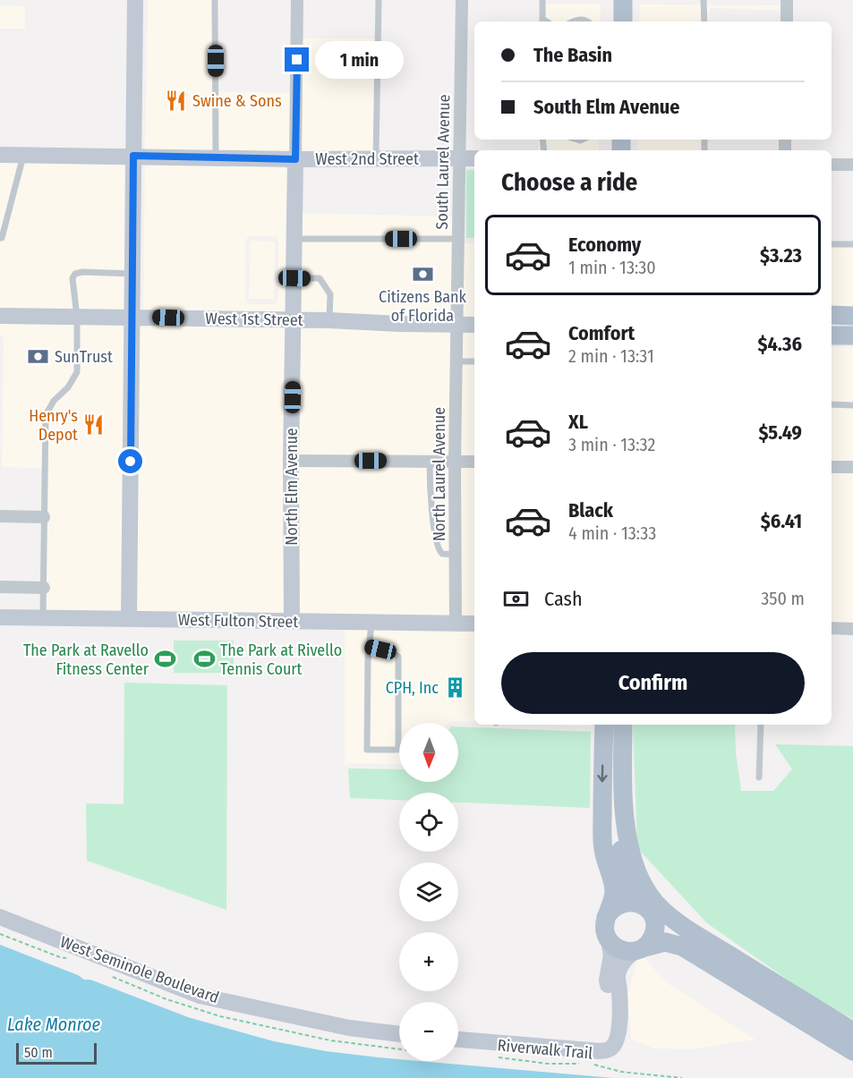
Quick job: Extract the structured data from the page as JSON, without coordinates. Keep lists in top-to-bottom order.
{
  "streets": {
    "street": [
      "West 2nd Street",
      "South Laurel Avenue",
      "West 1st Street",
      "North Laurel Avenue",
      "North Elm Avenue",
      "West Fulton Street",
      "West Seminole Boulevard"
    ],
    "path": ["Riverwalk Trail"]
  },
  "crossings": [
    ["West 2nd Street", "South Laurel Avenue"],
    ["West 2nd Street", "North Elm Avenue"],
    ["South Laurel Avenue", "West 1st Street"],
    ["South Laurel Avenue", "North Laurel Avenue"],
    ["West 1st Street", "North Laurel Avenue"],
    ["West 1st Street", "North Elm Avenue"],
    ["North Laurel Avenue", "West Fulton Street"],
    ["North Elm Avenue", "West Fulton Street"]
  ],
  "water": ["Lake Monroe"],
  "places": {
    "restaurant": ["Swine & Sons", "Henry's Depot"],
    "bank": ["Citizens Bank of Florida", "SunTrust"],
    "sports": ["The Park at Ravello Fitness Center", "The Park at Rivello Tennis Court"],
    "building": ["CPH, Inc"]
  },
  "scale_bar": "50 m",
  "north": "bottom",
  "page": {
    "banner": ["The Basin", "South Elm Avenue"],
    "bubble": "1 min",
    "heading": "Choose a ride",
    "list": [
      {
        "name": "Economy",
        "note": "1 min · 13:30",
        "value": "$3.23"
      },
      {
        "name": "Comfort",
        "note": "2 min · 13:31",
        "value": "$4.36"
      },
      {
        "name": "XL",
        "note": "3 min · 13:32",
        "value": "$5.49"
      },
      {
        "name": "Black",
        "note": "4 min · 13:33",
        "value": "$6.41"
      }
    ],
    "pay": ["Cash", "350 m"],
    "buttons": "Confirm",
    "map_buttons": ["+", "−"],
    "scale": "50 m"
  }
}
